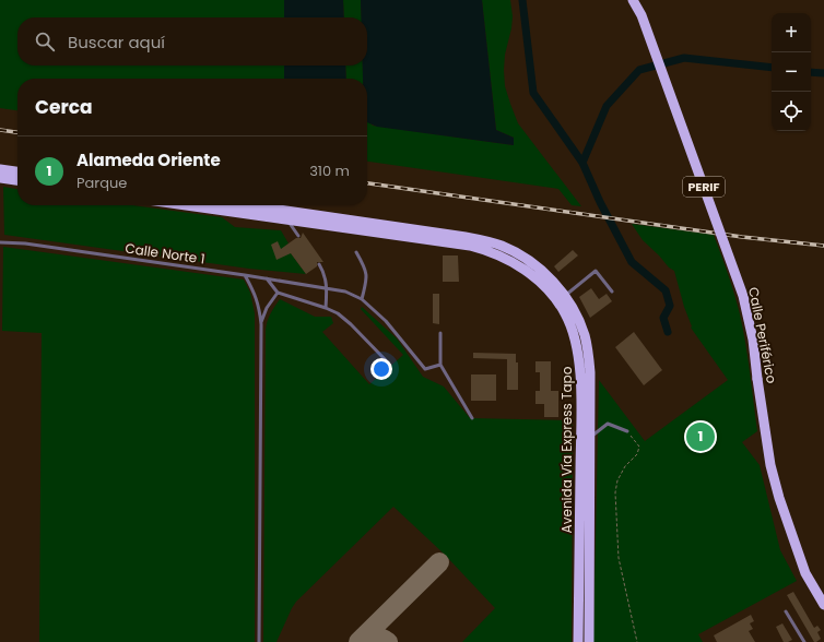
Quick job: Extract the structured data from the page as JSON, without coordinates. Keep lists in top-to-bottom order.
{
  "streets": {
    "main road": ["PERIF", "Calle Periférico", "Avenida Vía Express Tapo"],
    "lane": ["Calle Norte 1"]
  },
  "page": {
    "map_buttons": ["+", "−"],
    "search": "Buscar aquí",
    "heading": "Cerca",
    "list": [
      {
        "mark": "1",
        "name": "Alameda Oriente",
        "note": "Parque",
        "value": "310 m"
      }
    ],
    "pins": "1"
  }
}
